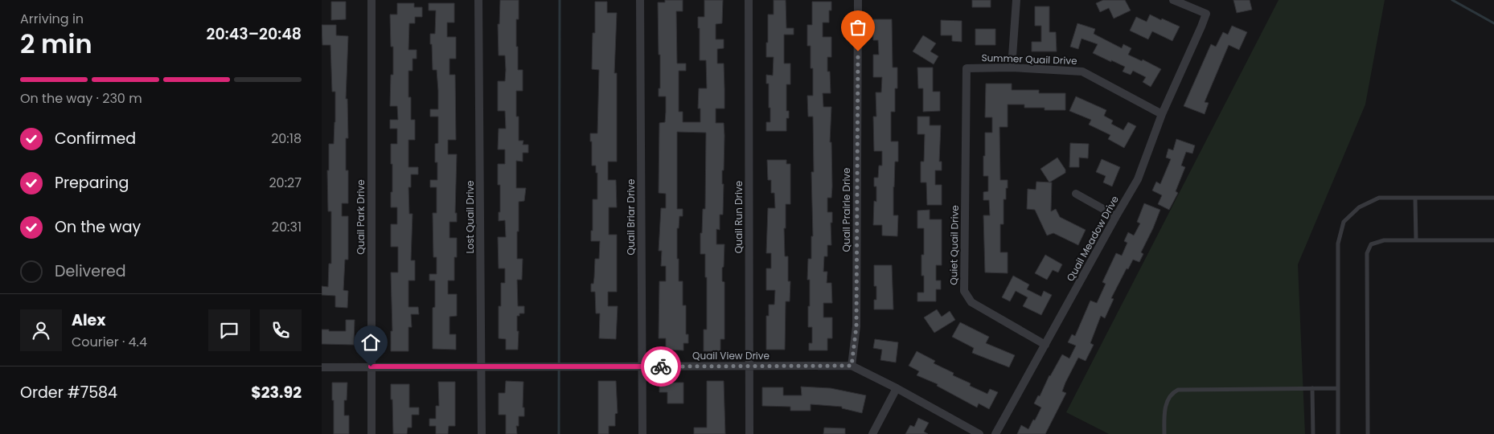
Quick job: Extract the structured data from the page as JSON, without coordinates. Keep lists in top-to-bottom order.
{
  "streets": {
    "street": [
      "Summer Quail Drive",
      "Quail Prairie Drive",
      "Quail Park Drive",
      "Lost Quail Drive",
      "Quail Briar Drive",
      "Quail Run Drive",
      "Quail Meadow Drive",
      "Quiet Quail Drive",
      "Quail View Drive"
    ]
  },
  "crossings": [
    ["Summer Quail Drive", "Quail Meadow Drive"],
    ["Summer Quail Drive", "Quiet Quail Drive"],
    ["Quail Prairie Drive", "Quail View Drive"],
    ["Quail Park Drive", "Quail View Drive"],
    ["Lost Quail Drive", "Quail View Drive"],
    ["Quail Briar Drive", "Quail View Drive"],
    ["Quail Run Drive", "Quail View Drive"],
    ["Quail Meadow Drive", "Quiet Quail Drive"]
  ],
  "page": {
    "heading": ["2 min", "Arriving in", "20:43–20:48"],
    "panel": [
      "Alex",
      "Courier · 4.4",
      "Order #7584",
      "$23.92"
    ],
    "bar": "On the way · 230 m",
    "list": [
      ["Confirmed", "20:18"],
      ["Preparing", "20:27"],
      ["On the way", "20:31"],
      "Delivered"
    ]
  }
}
